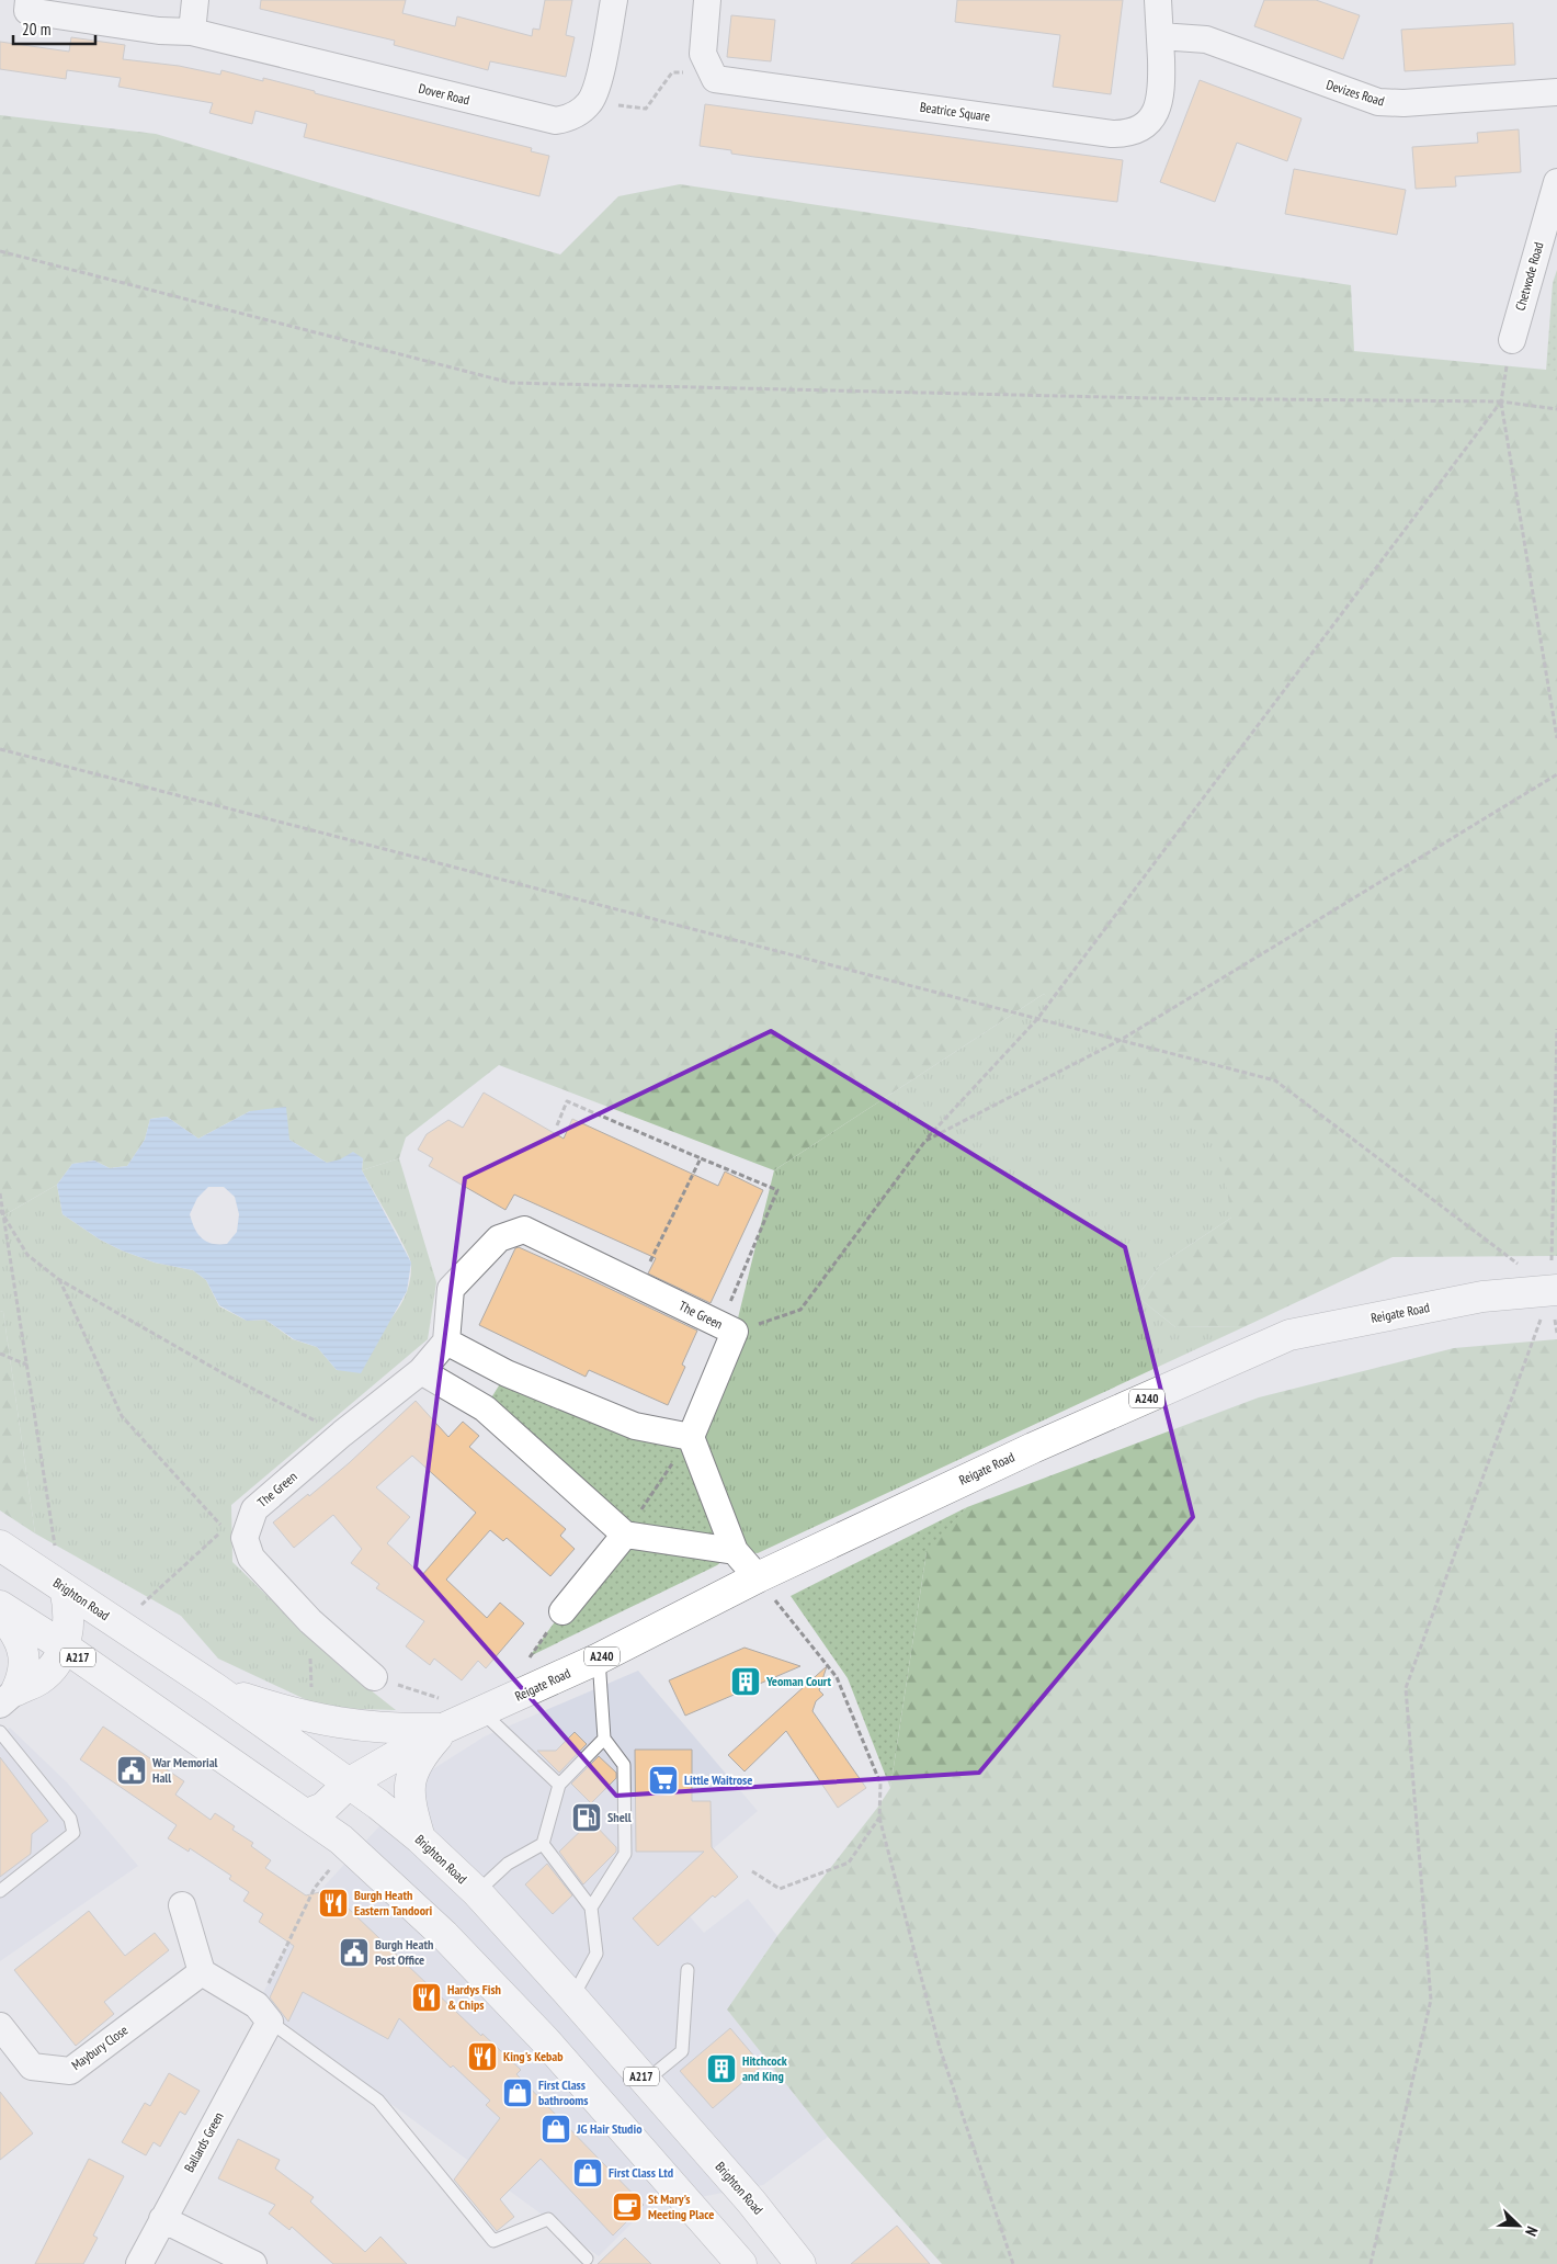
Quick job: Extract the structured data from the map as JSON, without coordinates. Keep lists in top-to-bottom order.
{
  "streets": {
    "highway": [
      "Reigate Road",
      "A240",
      "Brighton Road",
      "A217"
    ],
    "street": [
      "Devizes Road",
      "Dover Road",
      "Beatrice Square",
      "Chetwode Road",
      "The Green",
      "Maybury Close",
      "Ballards Green"
    ]
  },
  "crossings": [
    ["Devizes Road", "Beatrice Square"],
    ["Reigate Road", "A240"],
    ["Reigate Road", "Brighton Road"],
    ["A240", "Brighton Road"],
    ["A240", "A217"]
  ],
  "places": {
    "building": ["Yeoman Court", "Hitchcock and King"],
    "public building": ["War Memorial Hall", "Burgh Heath Post Office"],
    "supermarket": ["Little Waitrose"],
    "fuel station": ["Shell"],
    "restaurant": ["Burgh Heath Eastern Tandoori", "Hardys Fish & Chips", "King's Kebab"],
    "shop": ["First Class bathrooms", "JG Hair Studio", "First Class Ltd"],
    "cafe": ["St Mary's Meeting Place"]
  },
  "scale_bar": "20 m",
  "north": "bottom right"
}
